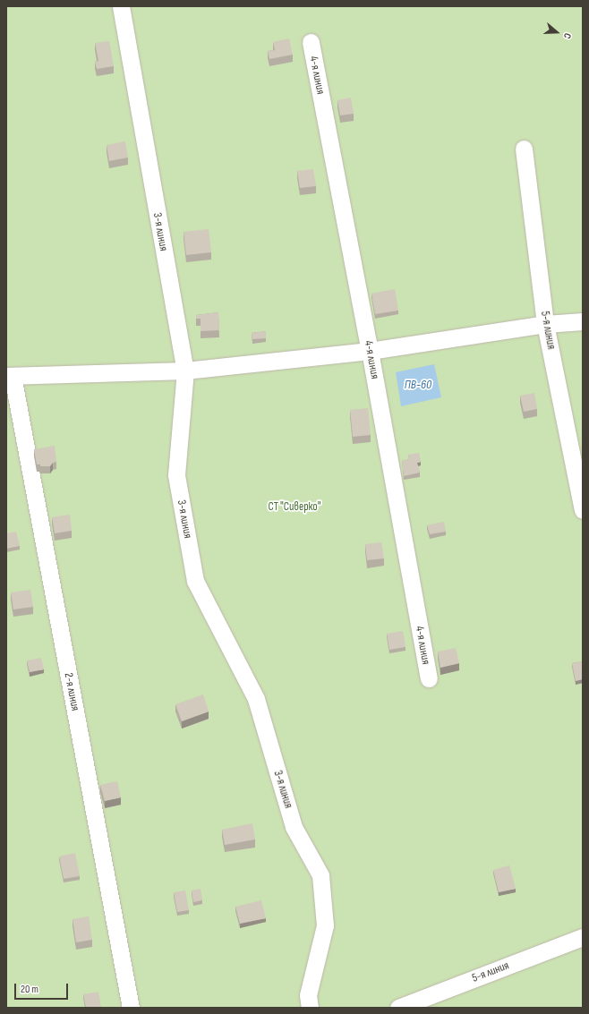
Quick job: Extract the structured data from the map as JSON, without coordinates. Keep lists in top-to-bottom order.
{
  "streets": {
    "street": [
      "4-я линия",
      "3-я линия",
      "5-я линия",
      "2-я линия"
    ]
  },
  "water": ["ПВ-60"],
  "parks": ["СТ \"Сиверко\""],
  "scale_bar": "20 m",
  "north": "right"
}
